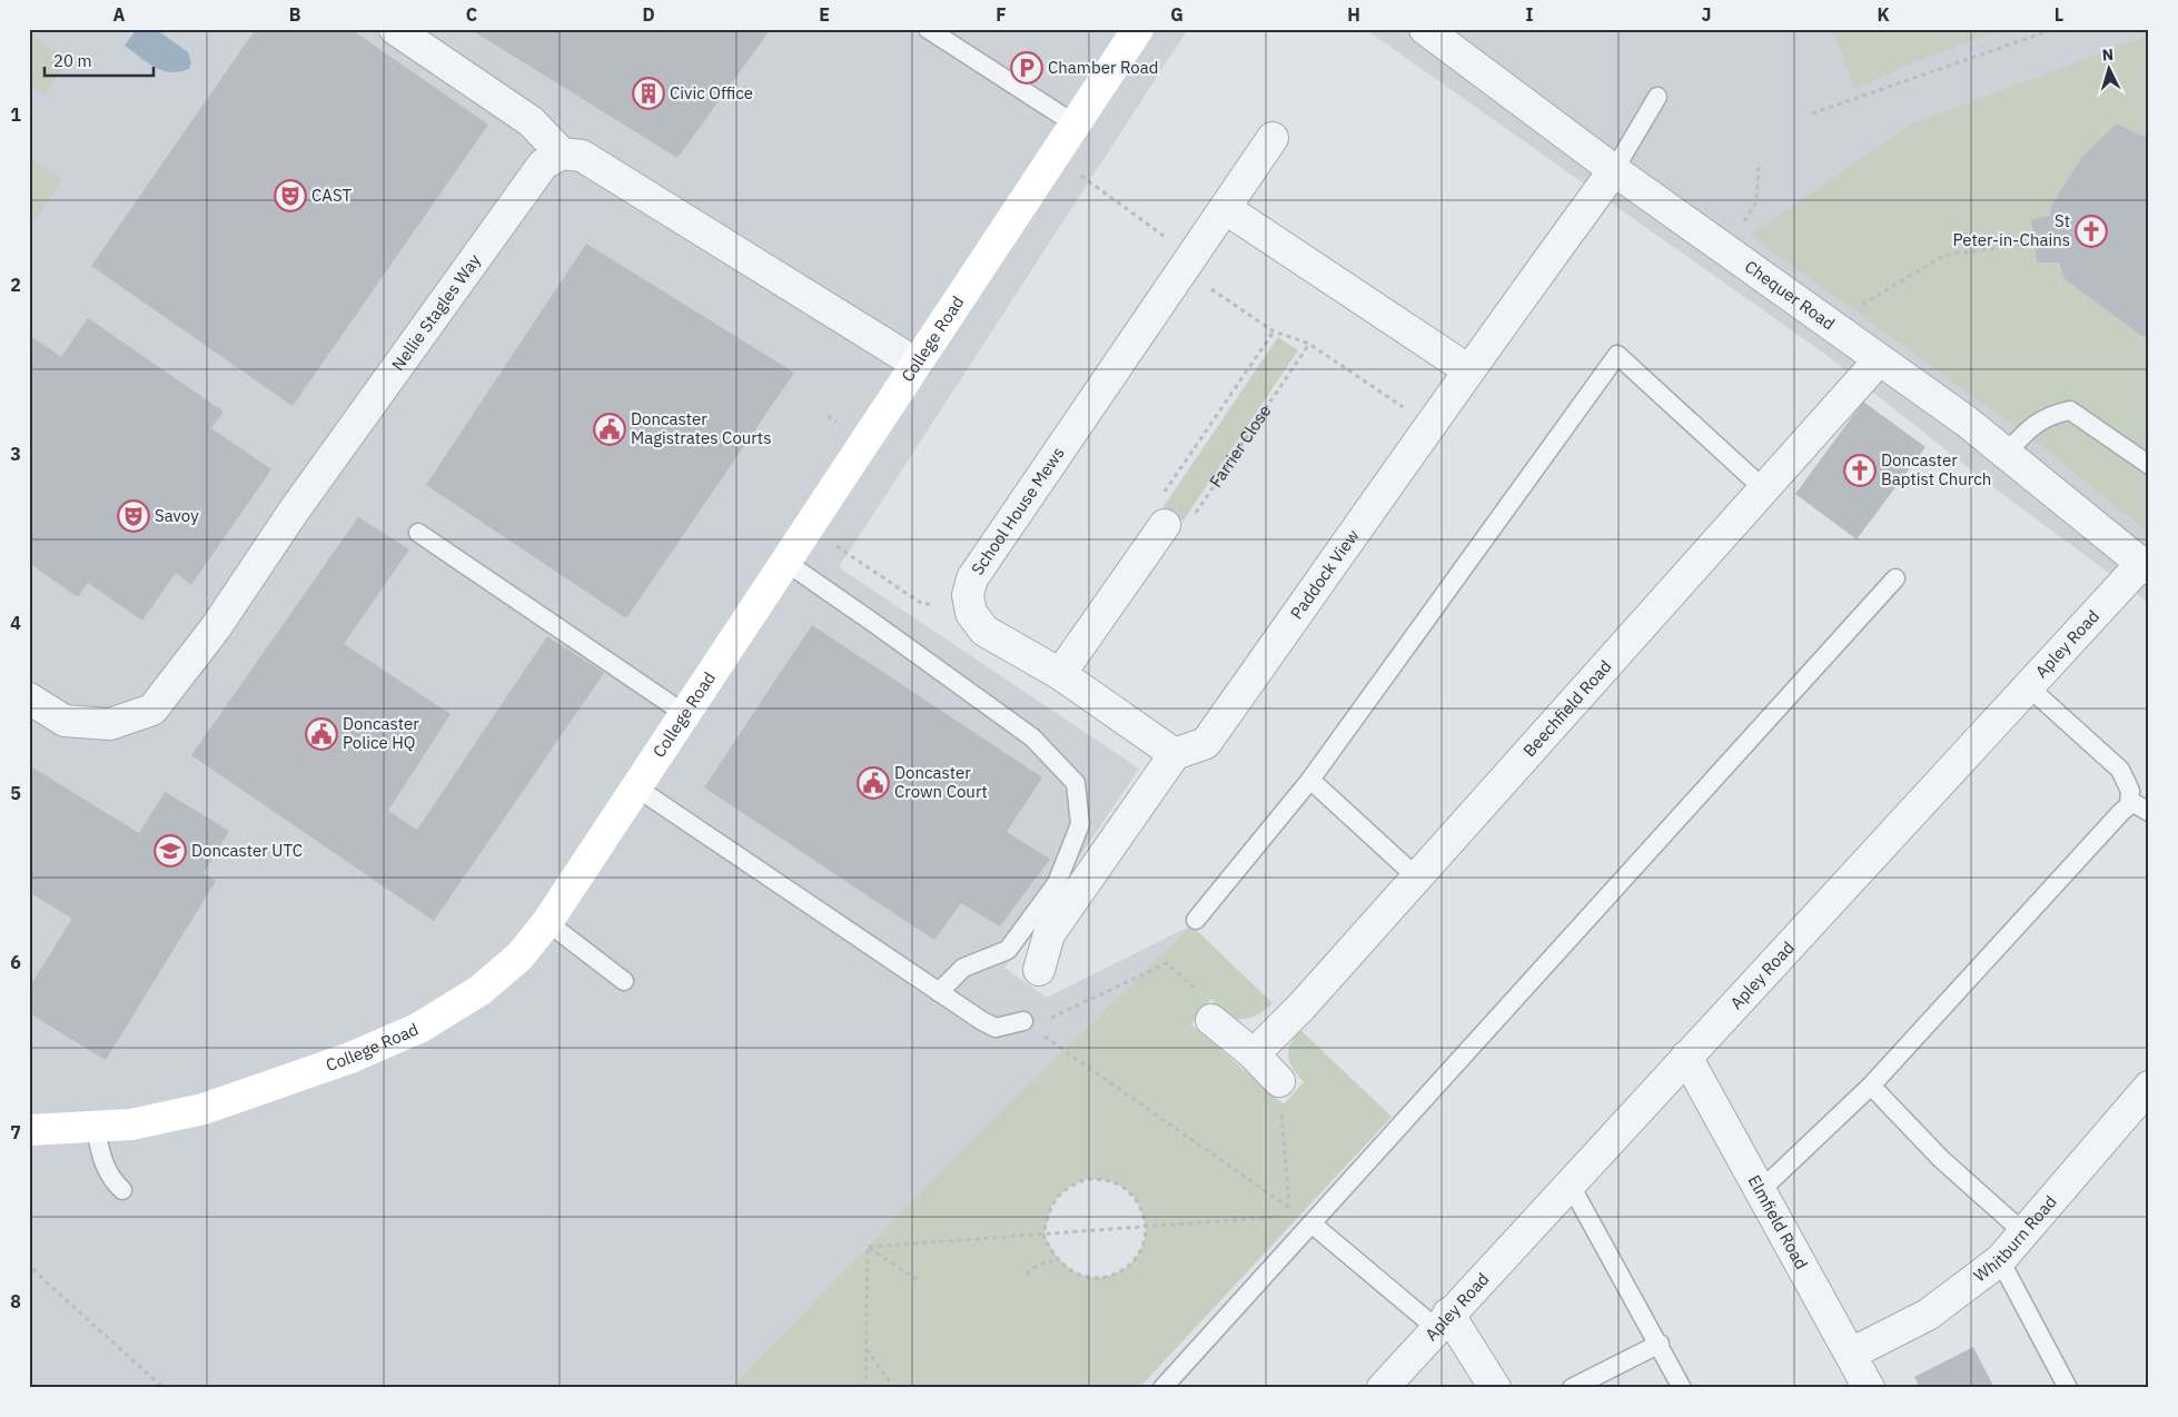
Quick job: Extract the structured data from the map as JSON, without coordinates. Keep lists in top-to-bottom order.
{
  "streets": {
    "street": [
      "Chequer Road",
      "Nellie Stagles Way",
      "College Road",
      "School House Mews",
      "Paddock View",
      "Apley Road",
      "Beechfield Road",
      "Elmfield Road",
      "Whitburn Road"
    ],
    "path": ["Farrier Close"]
  },
  "crossings": [
    ["Chequer Road", "Paddock View"],
    ["Chequer Road", "Apley Road"],
    ["Chequer Road", "Beechfield Road"],
    ["Apley Road", "Elmfield Road"],
    ["Elmfield Road", "Whitburn Road"]
  ],
  "places": {
    "parking": ["Chamber Road"],
    "building": ["Civic Office"],
    "theatre": ["CAST", "Savoy"],
    "church": ["St Peter-in-Chains", "Doncaster Baptist Church"],
    "public building": ["Doncaster Magistrates Courts", "Doncaster Police HQ", "Doncaster Crown Court"],
    "school or university": ["Doncaster UTC"]
  },
  "scale_bar": "20 m",
  "north": "top",
  "grid": {
    "columns": [
      "A",
      "B",
      "C",
      "D",
      "E",
      "F",
      "G",
      "H",
      "I",
      "J",
      "K",
      "L"
    ],
    "rows": [
      "1",
      "2",
      "3",
      "4",
      "5",
      "6",
      "7",
      "8"
    ]
  }
}
